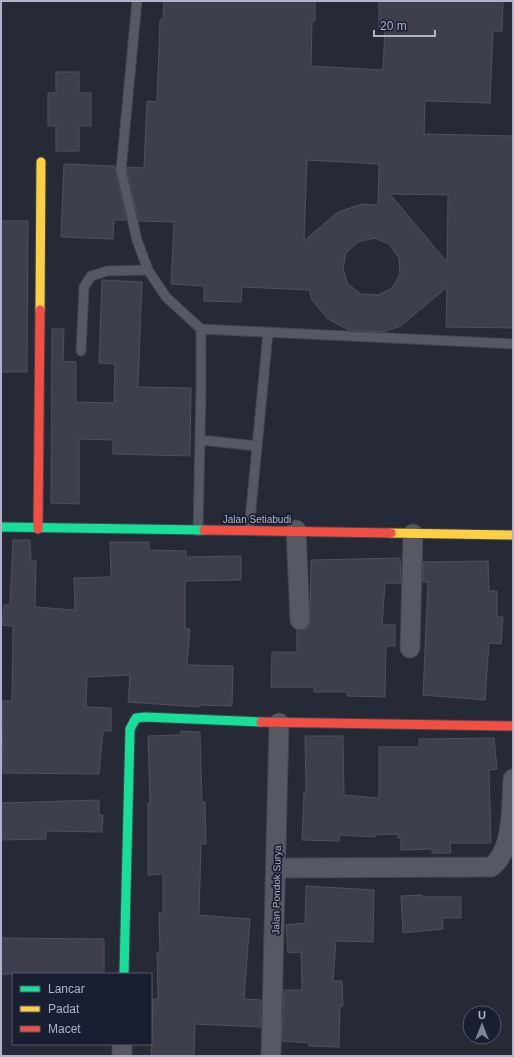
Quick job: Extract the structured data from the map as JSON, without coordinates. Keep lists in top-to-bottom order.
{
  "streets": {
    "street": ["Jalan Setiabudi", "Jalan Pondok Surya"]
  },
  "legend": ["Lancar", "Padat", "Macet"],
  "scale_bar": "20 m",
  "north": "top"
}
